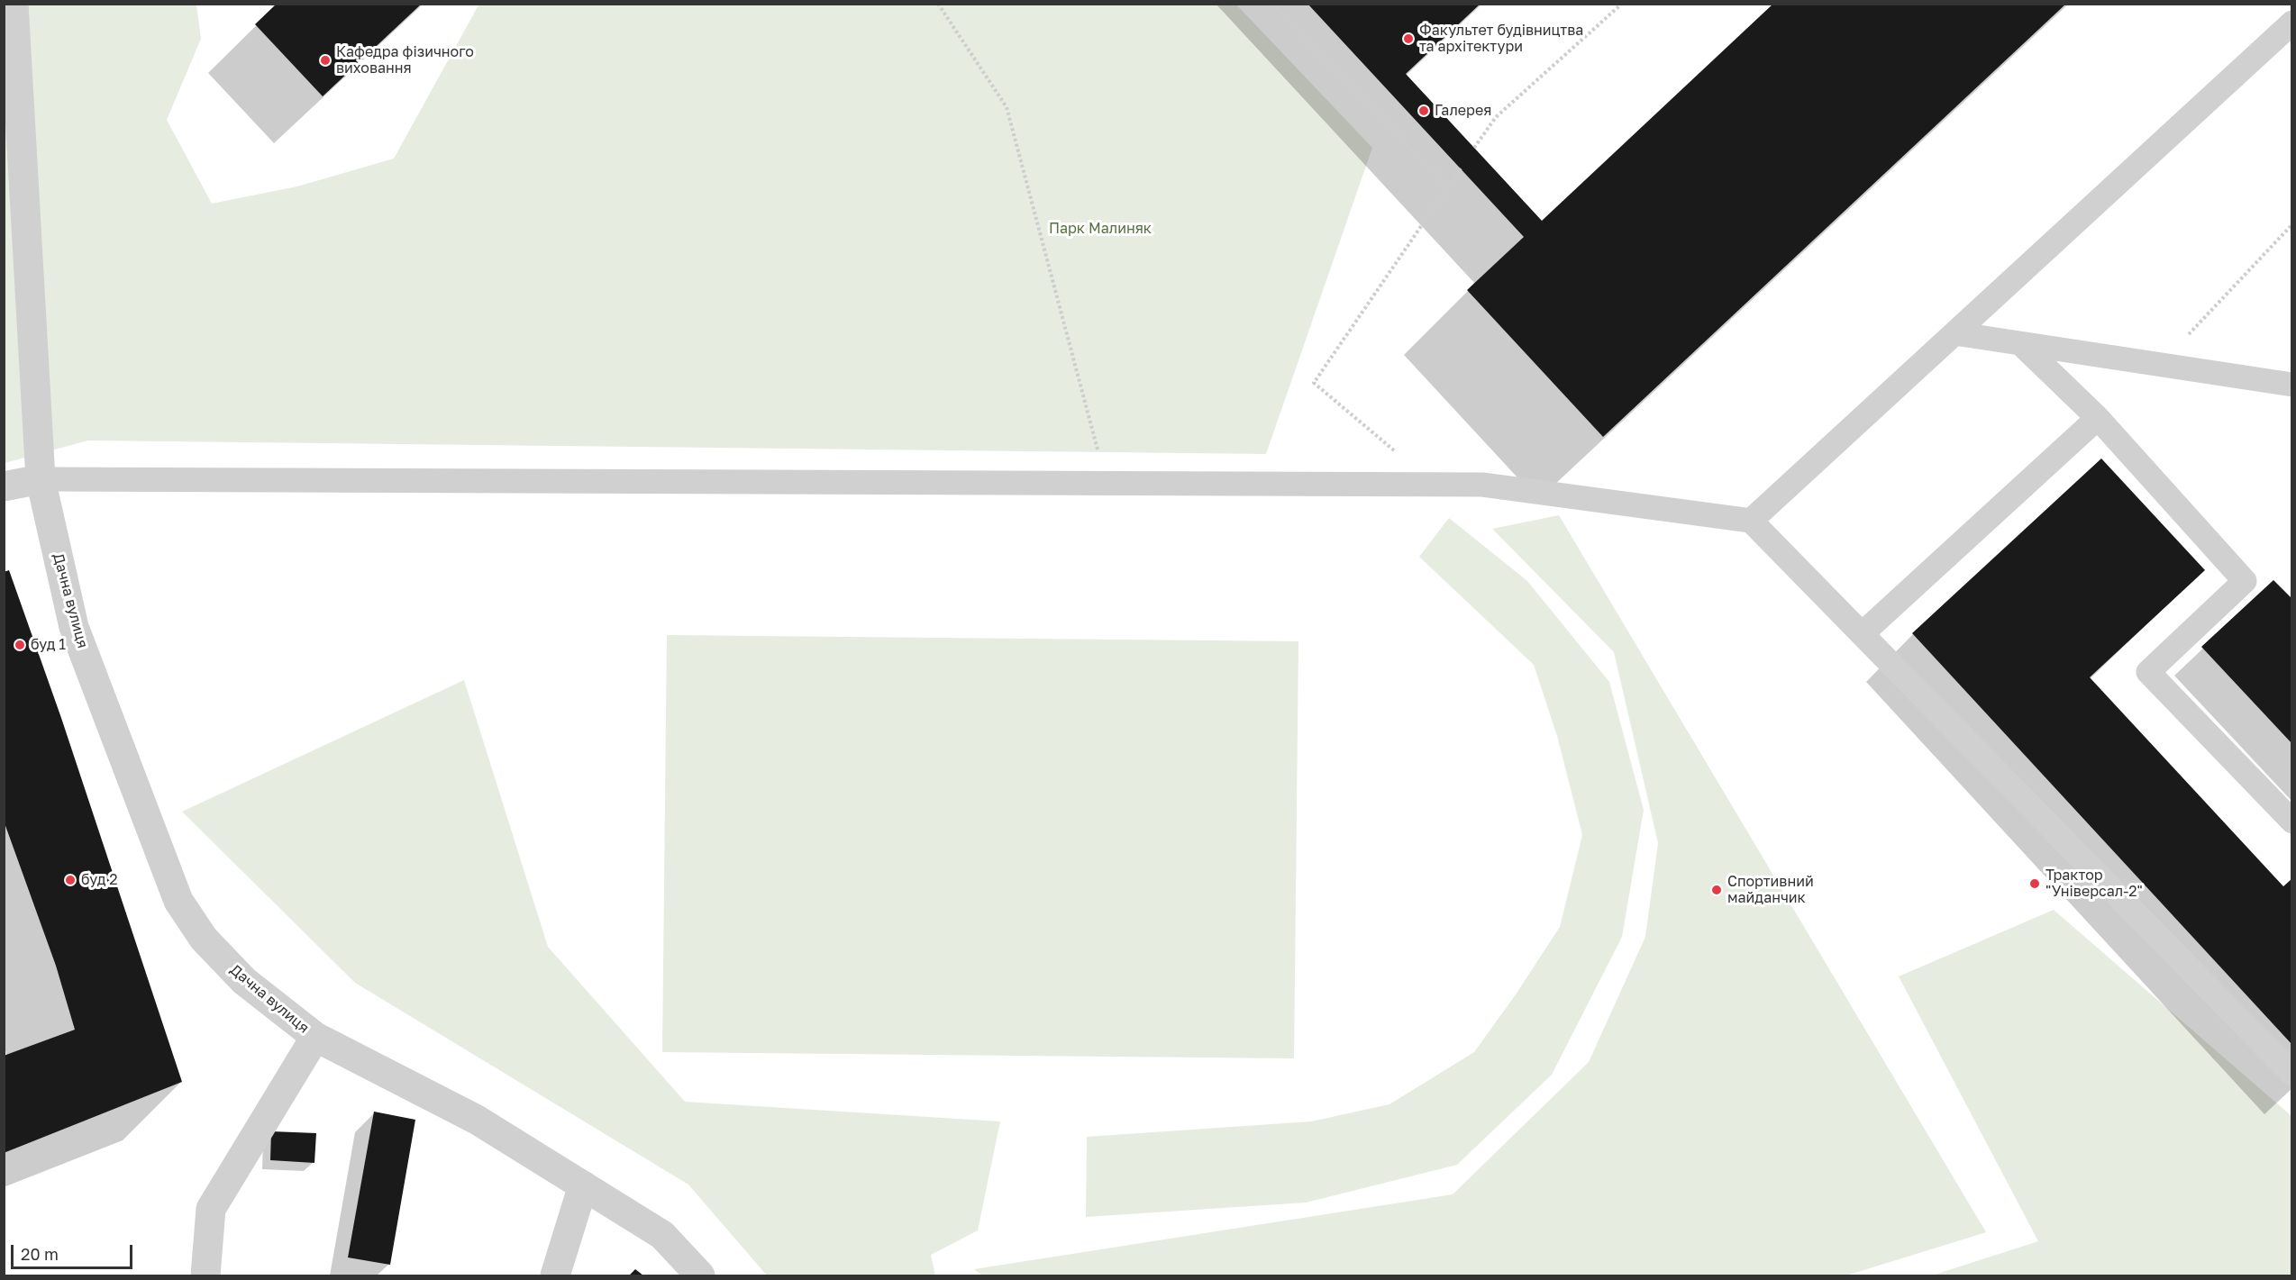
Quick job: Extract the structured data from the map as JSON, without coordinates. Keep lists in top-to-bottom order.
{
  "streets": {
    "street": ["Дачна вулиця"]
  },
  "parks": ["Парк Малиняк"],
  "places": [
    "Факультет будівництва та архітектури",
    "Кафедра фізичного виховання",
    "Галерея",
    "буд 1",
    "буд 2",
    "Трактор \"Універсал-2\"",
    "Спортивний майданчик"
  ],
  "scale_bar": "20 m"
}
